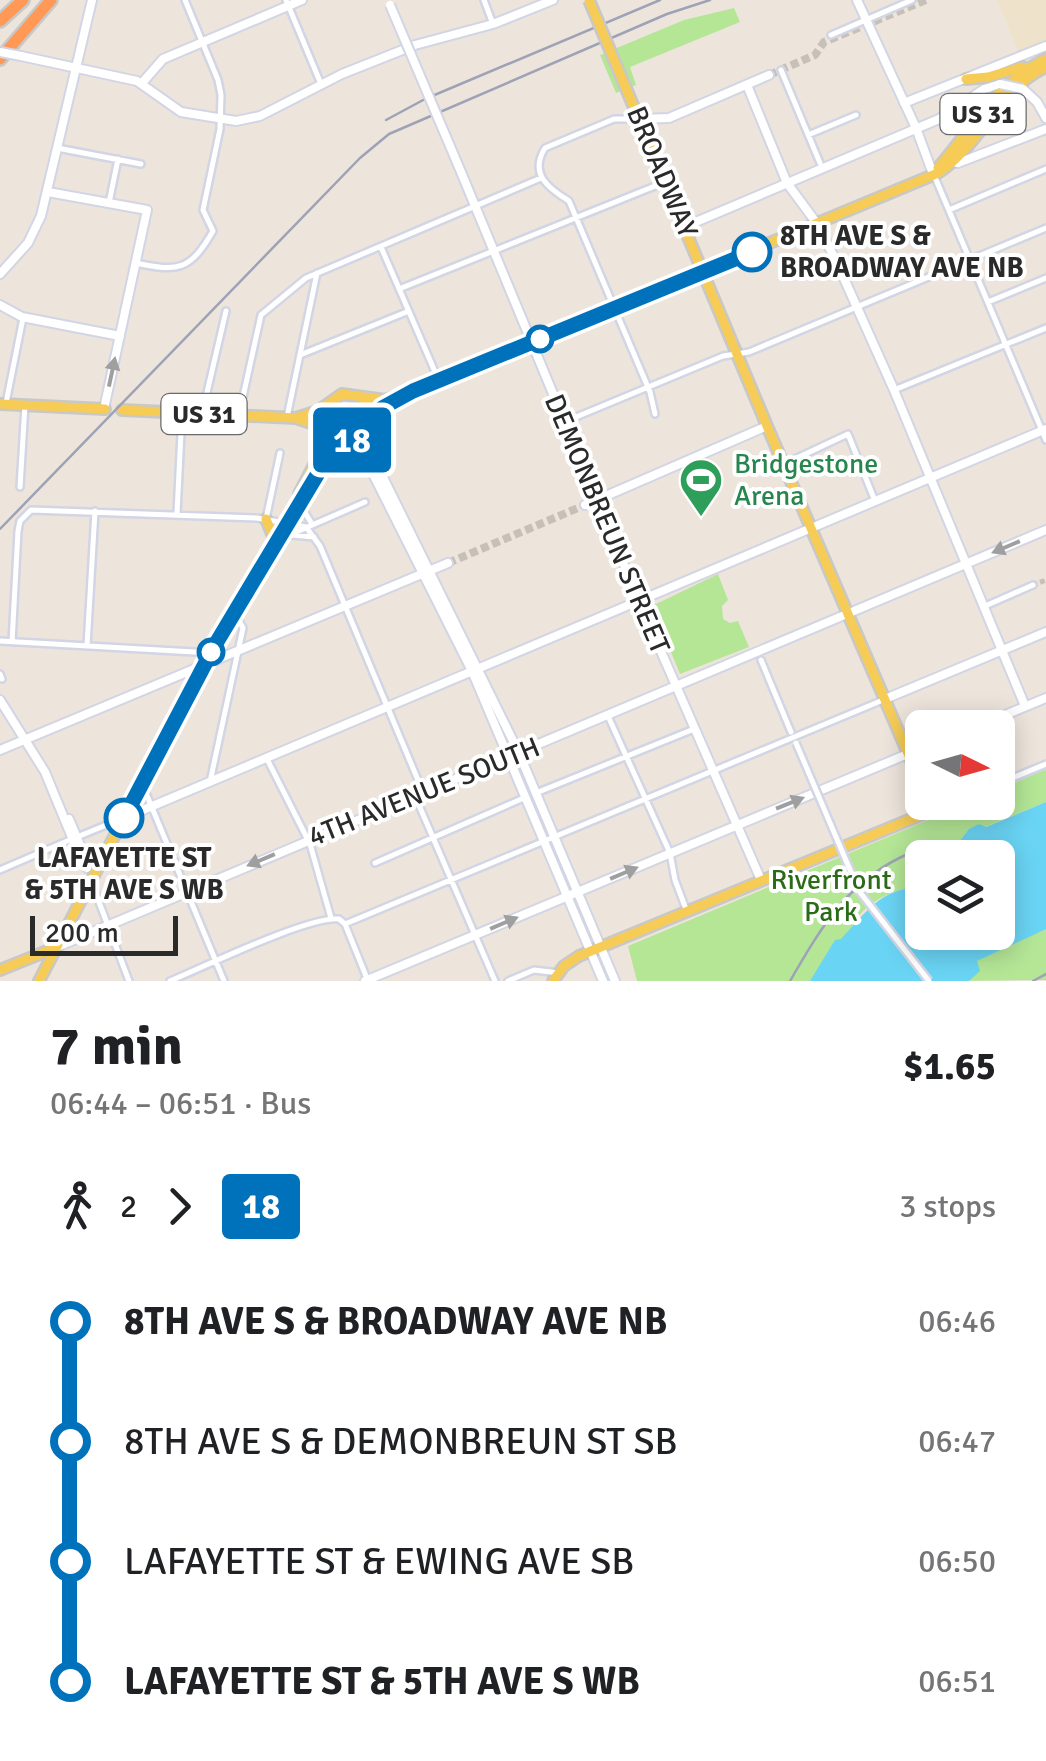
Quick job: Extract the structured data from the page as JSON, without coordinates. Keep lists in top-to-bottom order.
{
  "streets": {
    "main road": ["US 31", "BROADWAY", "4TH AVENUE SOUTH"],
    "street": ["DEMONBREUN STREET"]
  },
  "crossings": [
    ["US 31", "BROADWAY"],
    ["US 31", "DEMONBREUN STREET"],
    ["BROADWAY", "4TH AVENUE SOUTH"],
    ["DEMONBREUN STREET", "4TH AVENUE SOUTH"]
  ],
  "parks": ["Riverfront Park"],
  "places": {
    "other": ["8TH AVE S & BROADWAY AVE NB", "LAFAYETTE ST & 5TH AVE S WB"],
    "sports": ["Bridgestone Arena"]
  },
  "lines": ["bus line 18"],
  "scale_bar": "200 m",
  "north": "right",
  "page": {
    "on_map": "18",
    "scale": "200 m",
    "heading": ["7 min", "06:44 – 06:51 · Bus", "$1.65"],
    "legs": ["2", "18", "3 stops"],
    "list": [
      {
        "name": "8TH AVE S & BROADWAY AVE NB",
        "value": "06:46"
      },
      {
        "name": "8TH AVE S & DEMONBREUN ST SB",
        "value": "06:47"
      },
      {
        "name": "LAFAYETTE ST & EWING AVE SB",
        "value": "06:50"
      },
      {
        "name": "LAFAYETTE ST & 5TH AVE S WB",
        "value": "06:51"
      }
    ]
  }
}
